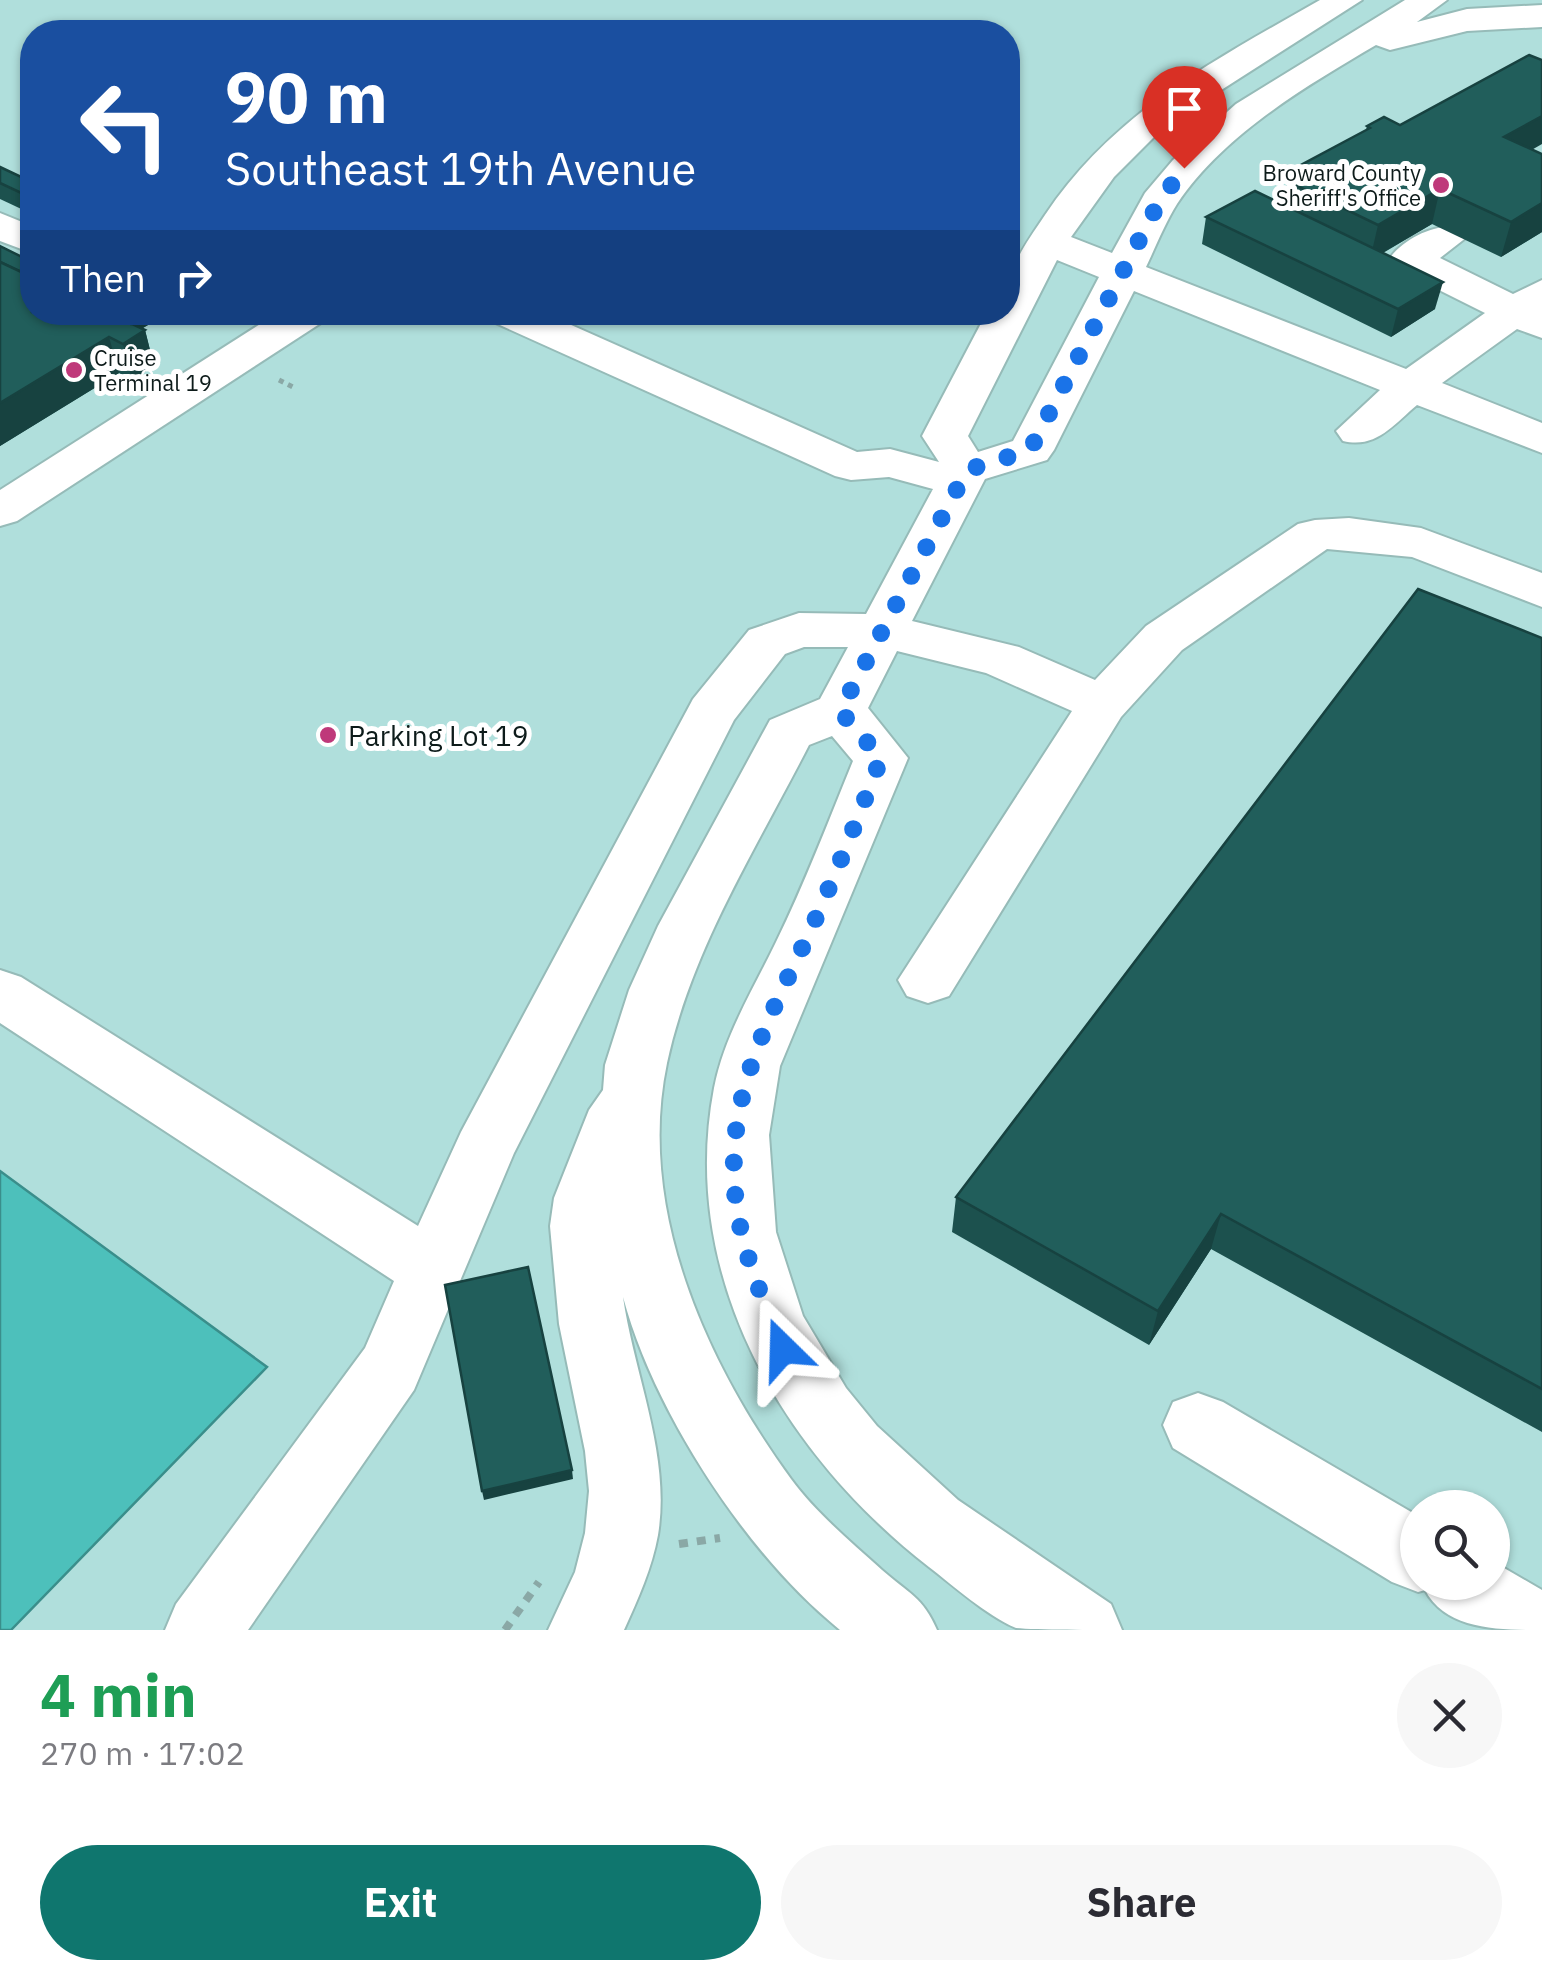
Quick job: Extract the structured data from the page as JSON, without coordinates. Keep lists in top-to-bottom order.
{
  "places": ["Broward County Sheriff's Office", "Cruise Terminal 19", "Parking Lot 19"],
  "page": {
    "turn": ["90 m", "Southeast 19th Avenue"],
    "then": "Then",
    "heading": ["4 min", "270 m · 17:02"],
    "buttons": ["Exit", "Share"]
  }
}
